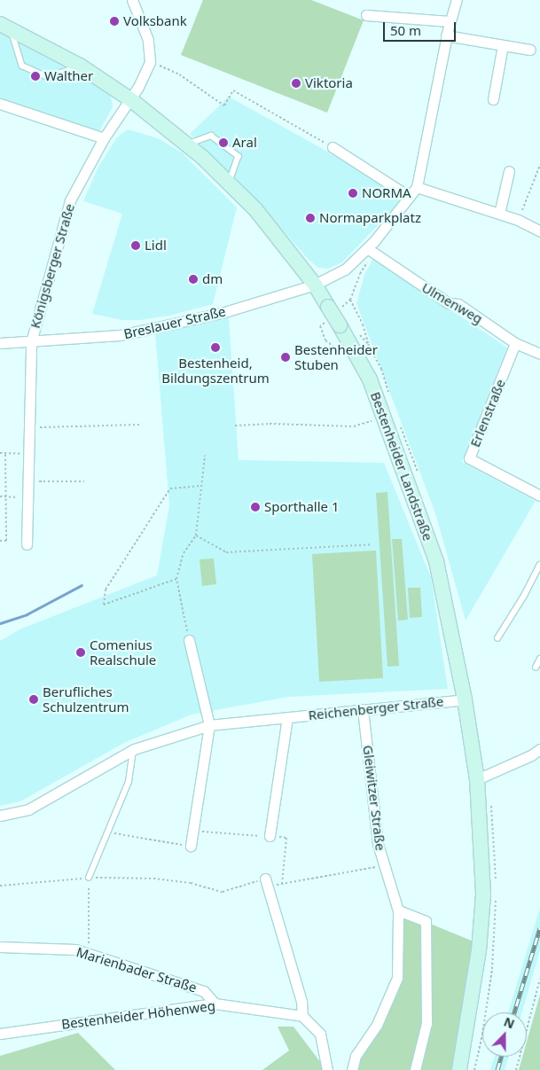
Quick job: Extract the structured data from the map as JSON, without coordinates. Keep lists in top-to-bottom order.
{
  "streets": {
    "main road": ["Bestenheider Landstraße"],
    "street": [
      "Königsberger Straße",
      "Ulmenweg",
      "Breslauer Straße",
      "Erlenstraße",
      "Reichenberger Straße",
      "Gleiwitzer Straße",
      "Marienbader Straße",
      "Bestenheider Höhenweg"
    ]
  },
  "crossings": [
    ["Königsberger Straße", "Breslauer Straße"],
    ["Königsberger Straße", "Bestenheider Landstraße"],
    ["Ulmenweg", "Breslauer Straße"],
    ["Ulmenweg", "Erlenstraße"],
    ["Breslauer Straße", "Bestenheider Landstraße"],
    ["Bestenheider Landstraße", "Reichenberger Straße"],
    ["Reichenberger Straße", "Gleiwitzer Straße"],
    ["Marienbader Straße", "Bestenheider Höhenweg"]
  ],
  "places": [
    "Volksbank",
    "Walther",
    "Viktoria",
    "Aral",
    "NORMA",
    "Normaparkplatz",
    "Lidl",
    "dm",
    "Bestenheid, Bildungszentrum",
    "Bestenheider Stuben",
    "Sporthalle 1",
    "Comenius Realschule",
    "Berufliches Schulzentrum"
  ],
  "scale_bar": "50 m",
  "north": "top"
}
